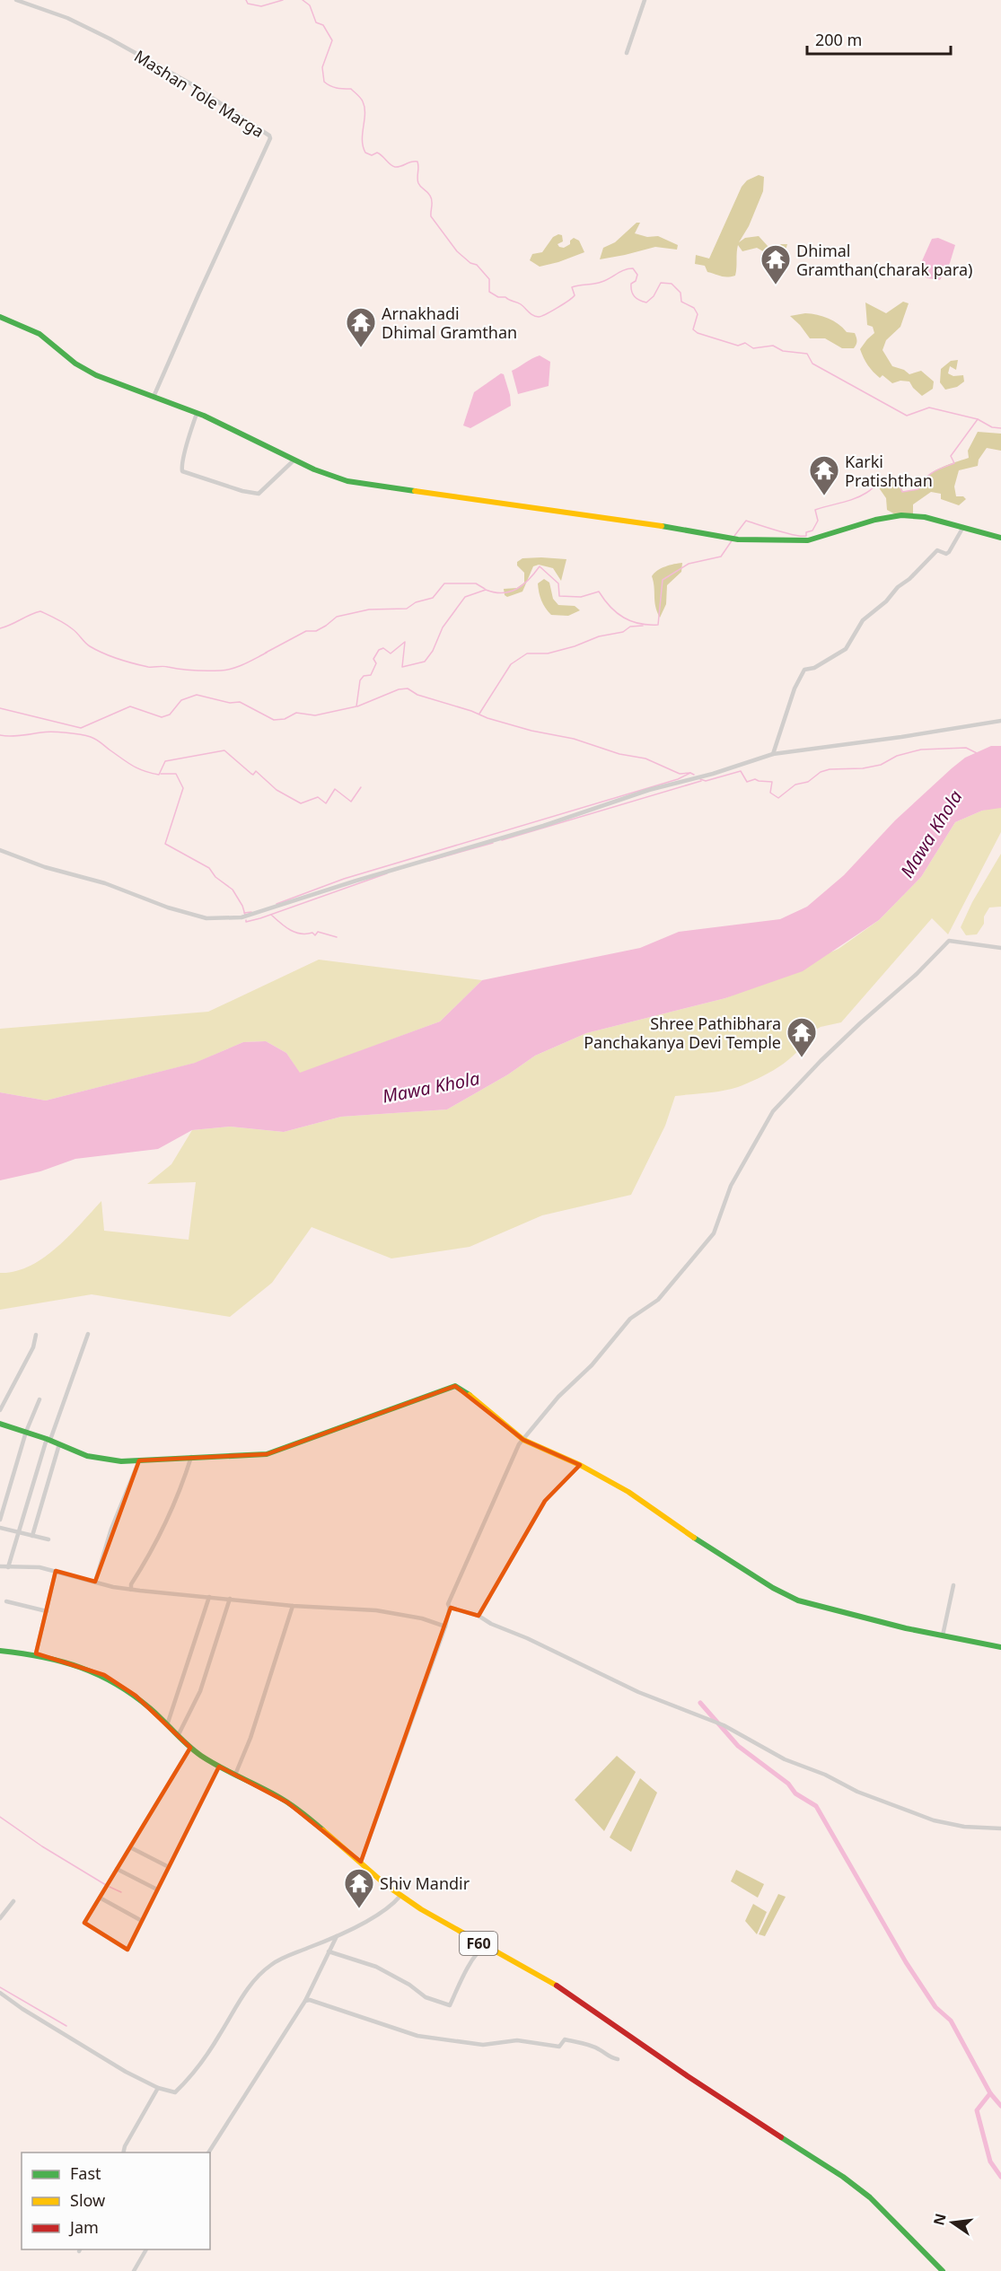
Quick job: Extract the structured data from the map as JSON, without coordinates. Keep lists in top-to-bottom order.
{
  "streets": {
    "street": ["Mashan Tole Marga", "F60"]
  },
  "water": ["Mawa Khola"],
  "places": {
    "temple": [
      "Dhimal Gramthan(charak para)",
      "Arnakhadi Dhimal Gramthan",
      "Karki Pratishthan",
      "Shree Pathibhara Panchakanya Devi Temple",
      "Shiv Mandir"
    ]
  },
  "legend": ["Fast", "Slow", "Jam"],
  "scale_bar": "200 m",
  "north": "left"
}
